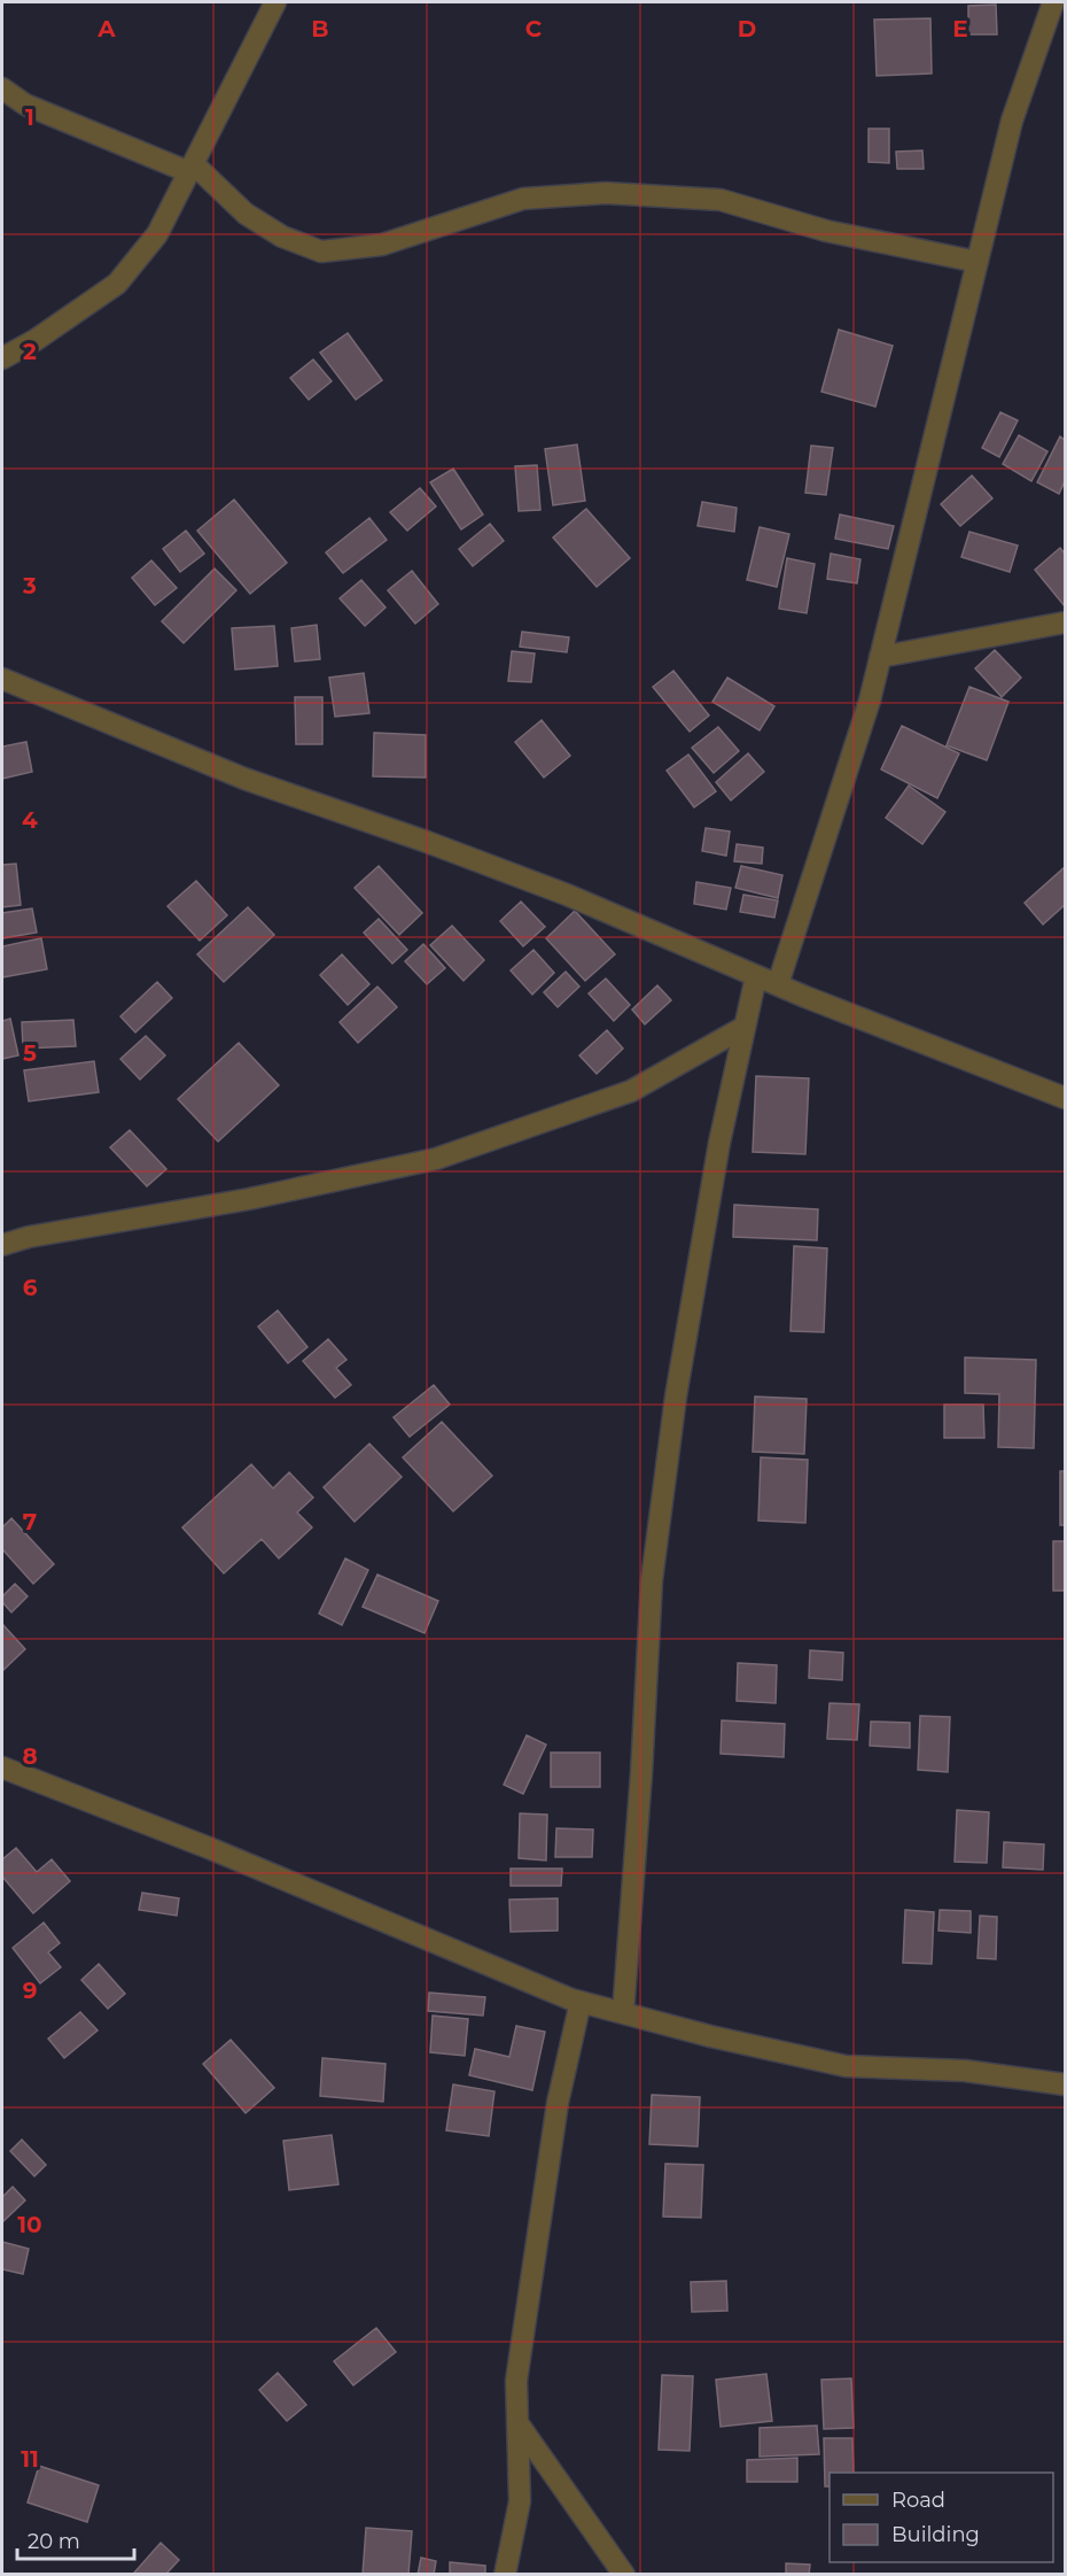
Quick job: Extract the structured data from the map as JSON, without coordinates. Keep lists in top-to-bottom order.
{
  "legend": ["Road", "Building"],
  "scale_bar": "20 m",
  "grid": {
    "columns": [
      "A",
      "B",
      "C",
      "D",
      "E"
    ],
    "rows": [
      "1",
      "2",
      "3",
      "4",
      "5",
      "6",
      "7",
      "8",
      "9",
      "10",
      "11"
    ]
  }
}
